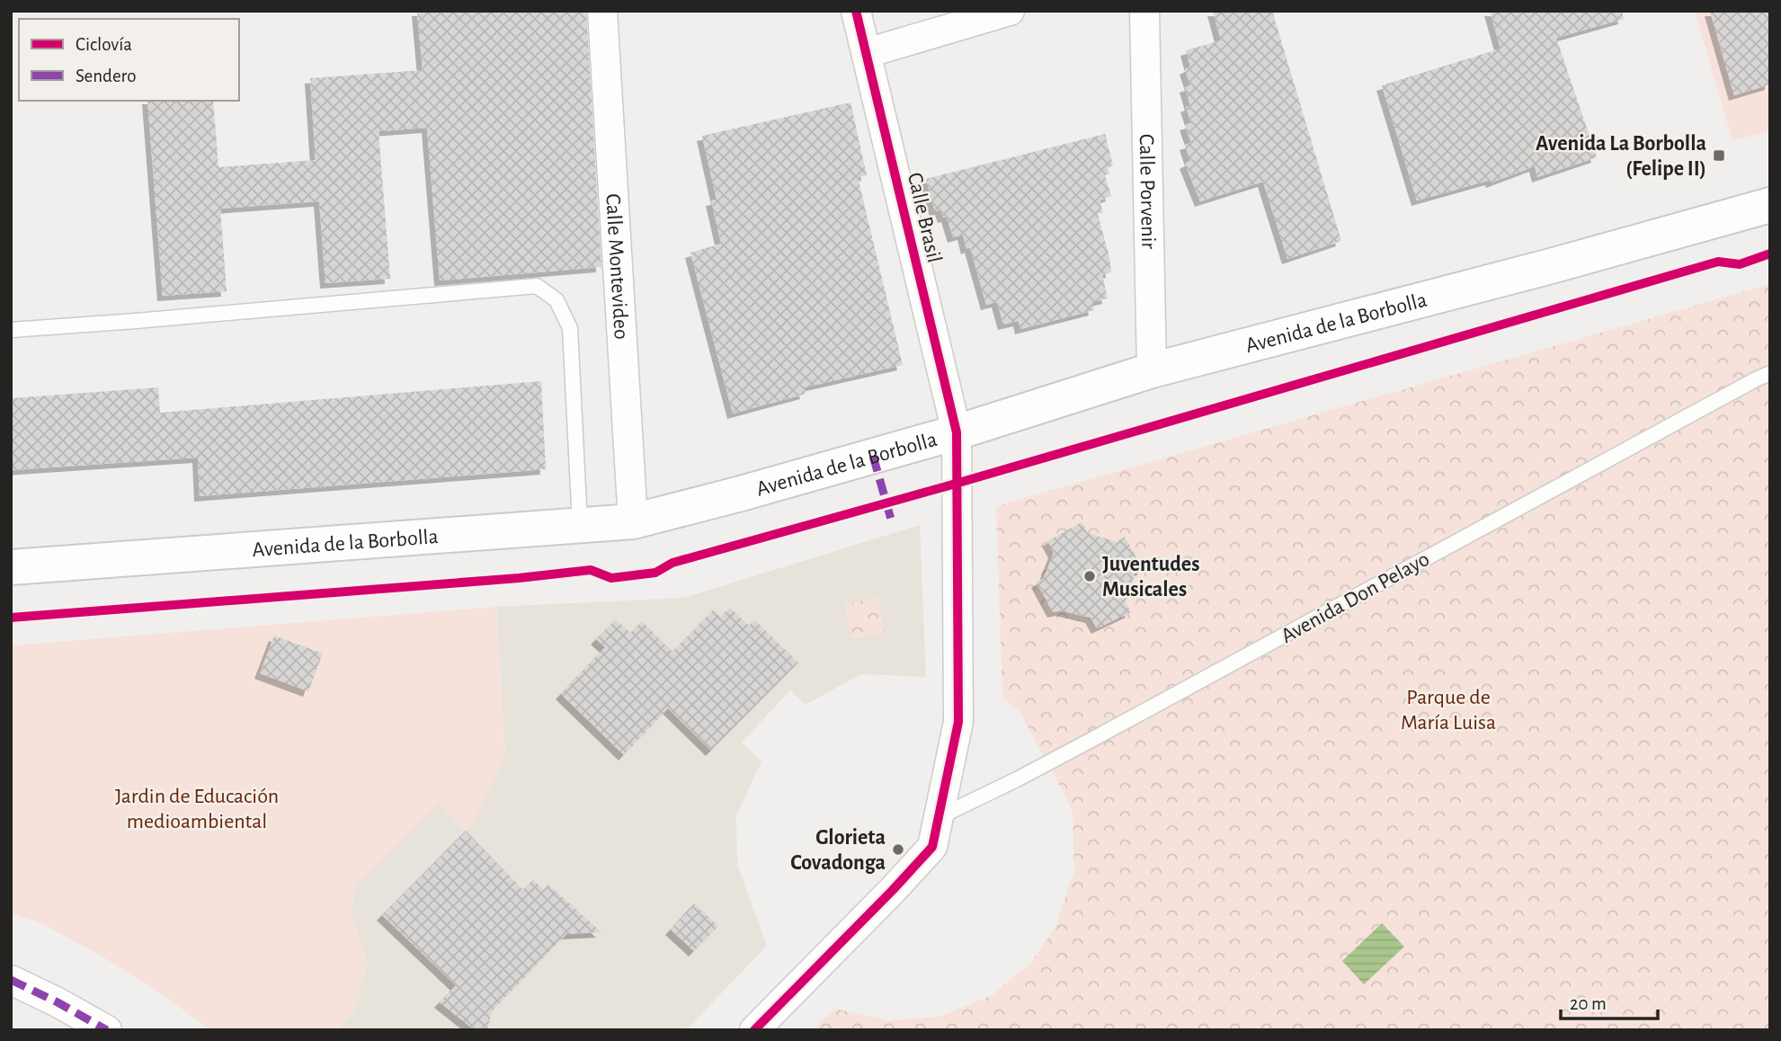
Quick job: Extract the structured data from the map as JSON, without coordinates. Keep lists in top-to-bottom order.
{
  "streets": {
    "main road": ["Avenida de la Borbolla"],
    "street": ["Calle Porvenir", "Calle Brasil", "Calle Montevideo"],
    "lane": ["Avenida Don Pelayo"]
  },
  "crossings": [
    ["Calle Porvenir", "Avenida de la Borbolla"],
    ["Calle Brasil", "Avenida de la Borbolla"],
    ["Calle Brasil", "Avenida Don Pelayo"],
    ["Calle Montevideo", "Avenida de la Borbolla"]
  ],
  "parks": ["Parque de María Luisa", "Jardin de Educación medioambiental"],
  "places": {
    "transit": ["Avenida La Borbolla (Felipe II)"],
    "other": ["Juventudes Musicales", "Glorieta Covadonga"]
  },
  "legend": ["Ciclovía", "Sendero"],
  "scale_bar": "20 m"
}
